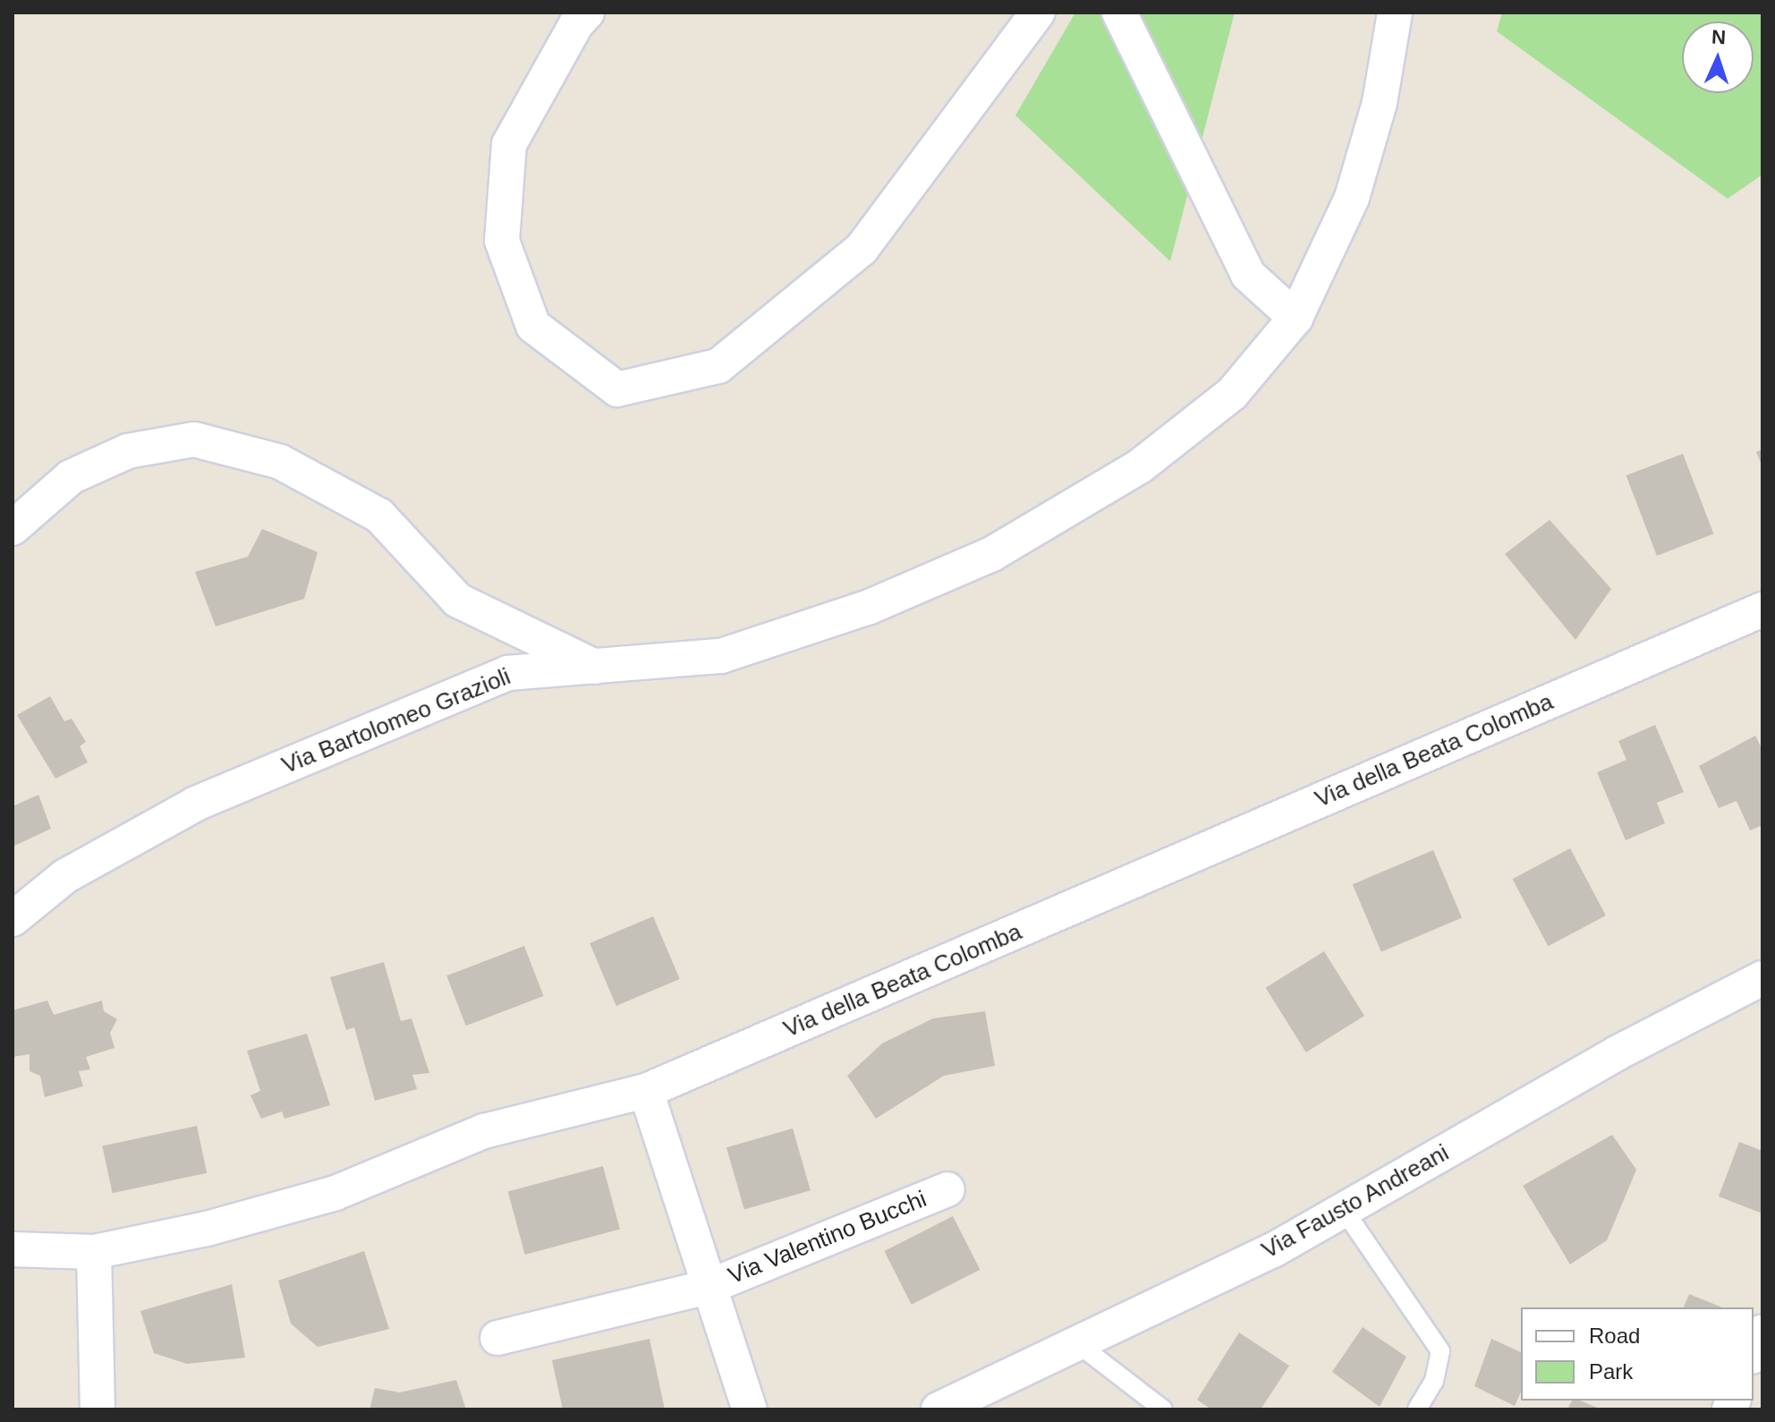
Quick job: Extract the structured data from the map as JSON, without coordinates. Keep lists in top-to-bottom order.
{
  "streets": {
    "street": [
      "Via Bartolomeo Grazioli",
      "Via della Beata Colomba",
      "Via Fausto Andreani",
      "Via Valentino Bucchi"
    ]
  },
  "crossings": [
    ["Via della Beata Colomba", "Via Valentino Bucchi"]
  ],
  "legend": ["Road", "Park"],
  "north": "top"
}
